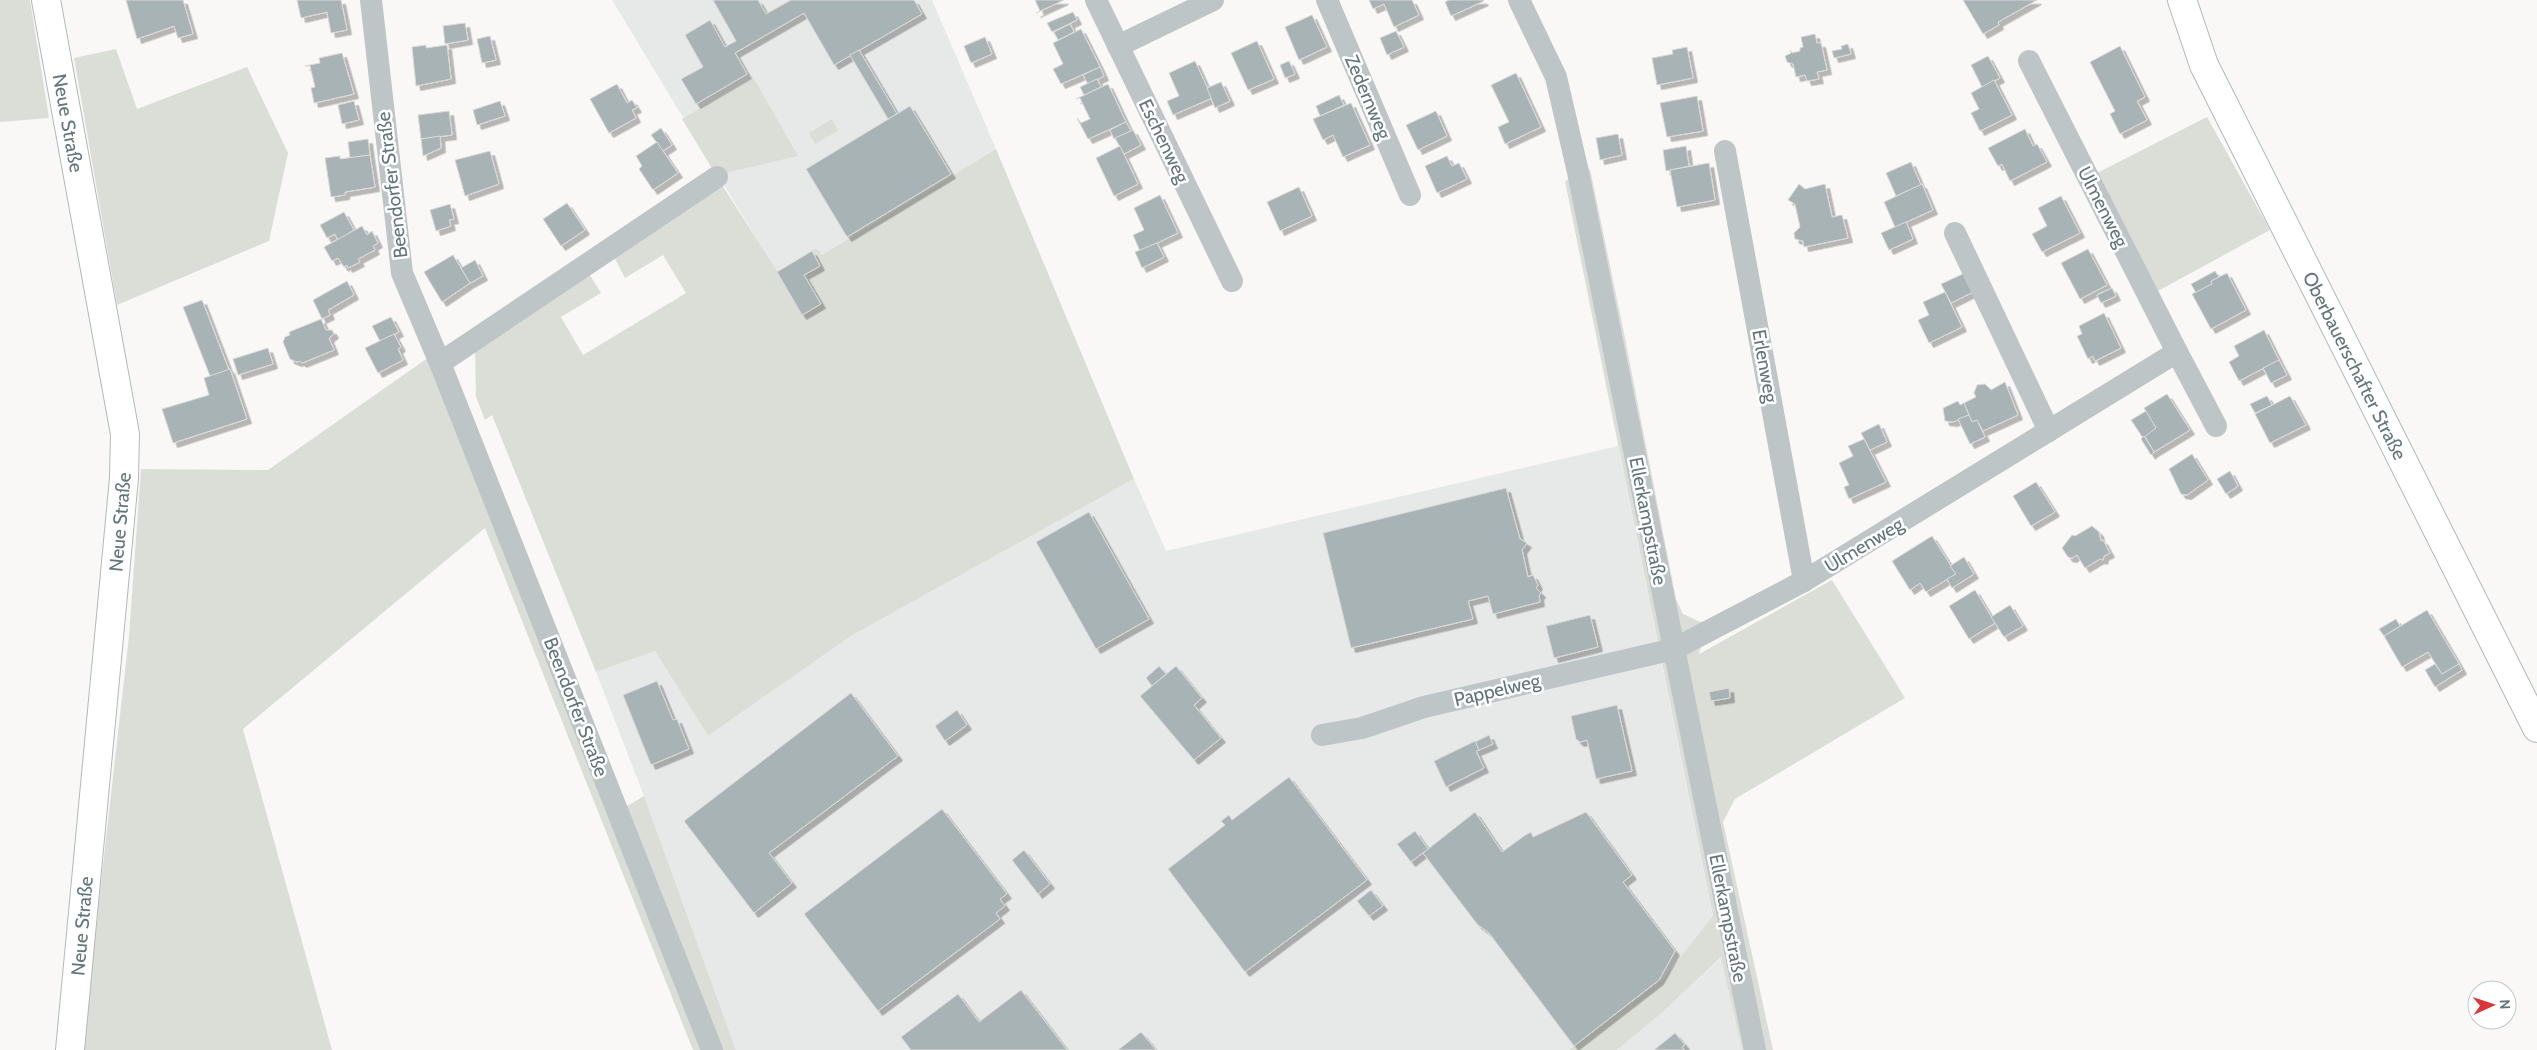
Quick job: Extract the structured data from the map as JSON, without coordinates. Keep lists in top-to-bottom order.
{
  "streets": {
    "street": [
      "Zedernweg",
      "Neue Straße",
      "Eschenweg",
      "Beendorfer Straße",
      "Ulmenweg",
      "Erlenweg",
      "Oberbauerschafter Straße",
      "Ellerkampstraße",
      "Pappelweg"
    ]
  },
  "crossings": [
    ["Ulmenweg", "Erlenweg"],
    ["Ulmenweg", "Ellerkampstraße"],
    ["Ulmenweg", "Pappelweg"],
    ["Ellerkampstraße", "Pappelweg"]
  ],
  "north": "right"
}
